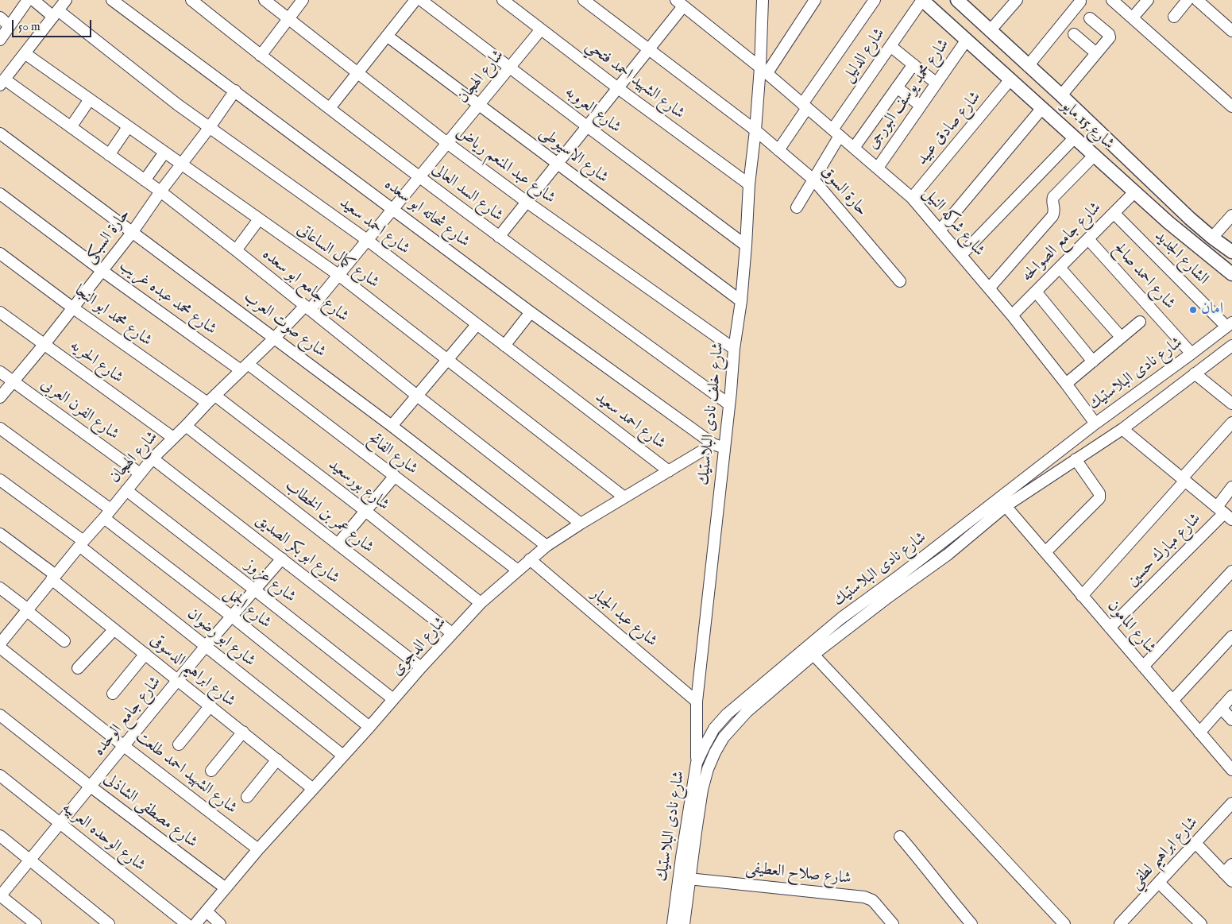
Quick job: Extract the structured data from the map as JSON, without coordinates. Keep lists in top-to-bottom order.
{
  "streets": {
    "main road": ["شارع 15 مايو"],
    "street": [
      "شارع الدليل",
      "شارع الهجان",
      "شارع الشهيد احمد فتحي",
      "شارع محمد يوسف البورجى",
      "شارع العروبه",
      "شارع صادق عبيد",
      "شارع الاسيوطى",
      "شارع عبد المنعم رياض",
      "حارة السوق",
      "شارع السد العالى",
      "شارع شحاته ابو سعده",
      "شارع شركه النيل",
      "شارع احمد سعيد",
      "حارة السبكى",
      "شارع جامع الصوالحه",
      "شارع كمال الساعاتى",
      "الشارع الجديد",
      "شارع احمد صالح",
      "شارع جامع ابو سعده",
      "شارع محمد عبده غريب",
      "شارع محمد ابو النجا",
      "شارع صوت العرب",
      "شارع الحريه",
      "شارع نادى البلاستيك",
      "شارع الفرن العربى",
      "شارع خلف نادى البلاستيك",
      "شارع الفاتح",
      "شارع بورسعيد",
      "شارع عمر بن الخطاب",
      "شارع ابو بكر الصديق",
      "شارع مبارك حسين",
      "شارع عزوز",
      "شارع الجمل",
      "شارع عبد الجبار",
      "شارع المامون",
      "شارع ابو رضوان",
      "شارع الدجوى",
      "شارع ابراهيم الدسوقى",
      "شارع جامع الوحده",
      "شارع الشهيد احمد طلعت",
      "شارع مصطفى الشاذلى",
      "شارع الوحده العربيه",
      "شارع ابراهيم لطفي",
      "شارع صلاح العطيفى"
    ]
  },
  "crossings": [
    ["شارع الدليل", "شارع 15 مايو"],
    ["شارع الدليل", "حارة السوق"],
    ["شارع الدليل", "شارع شركه النيل"],
    ["شارع الهجان", "شارع الشهيد احمد فتحي"],
    ["شارع الهجان", "شارع العروبه"],
    ["شارع الهجان", "شارع الاسيوطى"],
    ["شارع الهجان", "شارع عبد المنعم رياض"],
    ["شارع الهجان", "شارع السد العالى"],
    ["شارع الهجان", "شارع شحاته ابو سعده"],
    ["شارع الهجان", "شارع احمد سعيد"],
    ["شارع الهجان", "شارع كمال الساعاتى"],
    ["شارع الهجان", "شارع جامع ابو سعده"],
    ["شارع الهجان", "شارع محمد عبده غريب"],
    ["شارع الهجان", "شارع محمد ابو النجا"],
    ["شارع الهجان", "شارع صوت العرب"],
    ["شارع الهجان", "شارع الحريه"],
    ["شارع الهجان", "شارع الفرن العربى"],
    ["شارع الهجان", "شارع الفاتح"],
    ["شارع الهجان", "شارع بورسعيد"],
    ["شارع الهجان", "شارع عمر بن الخطاب"],
    ["شارع الهجان", "شارع ابو بكر الصديق"],
    ["شارع الهجان", "شارع عزوز"],
    ["شارع الهجان", "شارع الجمل"],
    ["شارع الهجان", "شارع ابو رضوان"],
    ["شارع الهجان", "شارع ابراهيم الدسوقى"],
    ["شارع الشهيد احمد فتحي", "شارع خلف نادى البلاستيك"],
    ["شارع محمد يوسف البورجى", "شارع 15 مايو"],
    ["شارع محمد يوسف البورجى", "شارع شركه النيل"],
    ["شارع العروبه", "شارع خلف نادى البلاستيك"],
    ["شارع 15 مايو", "شارع صادق عبيد"],
    ["شارع 15 مايو", "شارع جامع الصوالحه"],
    ["شارع صادق عبيد", "شارع شركه النيل"],
    ["شارع الاسيوطى", "شارع خلف نادى البلاستيك"],
    ["شارع عبد المنعم رياض", "شارع خلف نادى البلاستيك"],
    ["حارة السوق", "شارع خلف نادى البلاستيك"],
    ["شارع السد العالى", "شارع خلف نادى البلاستيك"],
    ["شارع شحاته ابو سعده", "حارة السبكى"],
    ["شارع شحاته ابو سعده", "شارع خلف نادى البلاستيك"],
    ["شارع شحاته ابو سعده", "شارع الدجوى"],
    ["شارع شركه النيل", "شارع جامع الصوالحه"],
    ["شارع شركه النيل", "شارع نادى البلاستيك"],
    ["شارع شركه النيل", "شارع خلف نادى البلاستيك"],
    ["شارع احمد سعيد", "حارة السبكى"],
    ["شارع احمد سعيد", "شارع الدجوى"],
    ["حارة السبكى", "شارع كمال الساعاتى"],
    ["حارة السبكى", "شارع جامع ابو سعده"],
    ["حارة السبكى", "شارع محمد عبده غريب"],
    ["حارة السبكى", "شارع محمد ابو النجا"],
    ["حارة السبكى", "شارع صوت العرب"],
    ["حارة السبكى", "شارع الحريه"],
    ["حارة السبكى", "شارع الفرن العربى"],
    ["شارع جامع الصوالحه", "الشارع الجديد"],
    ["شارع جامع الصوالحه", "شارع احمد صالح"],
    ["شارع كمال الساعاتى", "شارع الدجوى"],
    ["الشارع الجديد", "شارع نادى البلاستيك"],
    ["شارع احمد صالح", "شارع نادى البلاستيك"],
    ["شارع جامع ابو سعده", "شارع الدجوى"],
    ["شارع محمد عبده غريب", "شارع الفاتح"],
    ["شارع محمد ابو النجا", "شارع بورسعيد"],
    ["شارع صوت العرب", "شارع الدجوى"],
    ["شارع نادى البلاستيك", "شارع خلف نادى البلاستيك"],
    ["شارع نادى البلاستيك", "شارع المامون"],
    ["شارع نادى البلاستيك", "شارع صلاح العطيفى"],
    ["شارع خلف نادى البلاستيك", "شارع عبد الجبار"],
    ["شارع الفاتح", "شارع الدجوى"],
    ["شارع بورسعيد", "شارع الدجوى"],
    ["شارع عمر بن الخطاب", "شارع الدجوى"],
    ["شارع ابو بكر الصديق", "شارع الدجوى"],
    ["شارع ابو بكر الصديق", "شارع جامع الوحده"],
    ["شارع مبارك حسين", "شارع المامون"],
    ["شارع عزوز", "شارع الدجوى"],
    ["شارع عزوز", "شارع جامع الوحده"],
    ["شارع الجمل", "شارع الدجوى"],
    ["شارع الجمل", "شارع جامع الوحده"],
    ["شارع عبد الجبار", "شارع الدجوى"],
    ["شارع ابو رضوان", "شارع الدجوى"],
    ["شارع ابو رضوان", "شارع جامع الوحده"],
    ["شارع الدجوى", "شارع ابراهيم الدسوقى"],
    ["شارع الدجوى", "شارع الشهيد احمد طلعت"],
    ["شارع الدجوى", "شارع مصطفى الشاذلى"],
    ["شارع ابراهيم الدسوقى", "شارع جامع الوحده"],
    ["شارع جامع الوحده", "شارع الشهيد احمد طلعت"],
    ["شارع جامع الوحده", "شارع مصطفى الشاذلى"],
    ["شارع جامع الوحده", "شارع الوحده العربيه"]
  ],
  "places": ["امان"],
  "scale_bar": "50 m"
}
